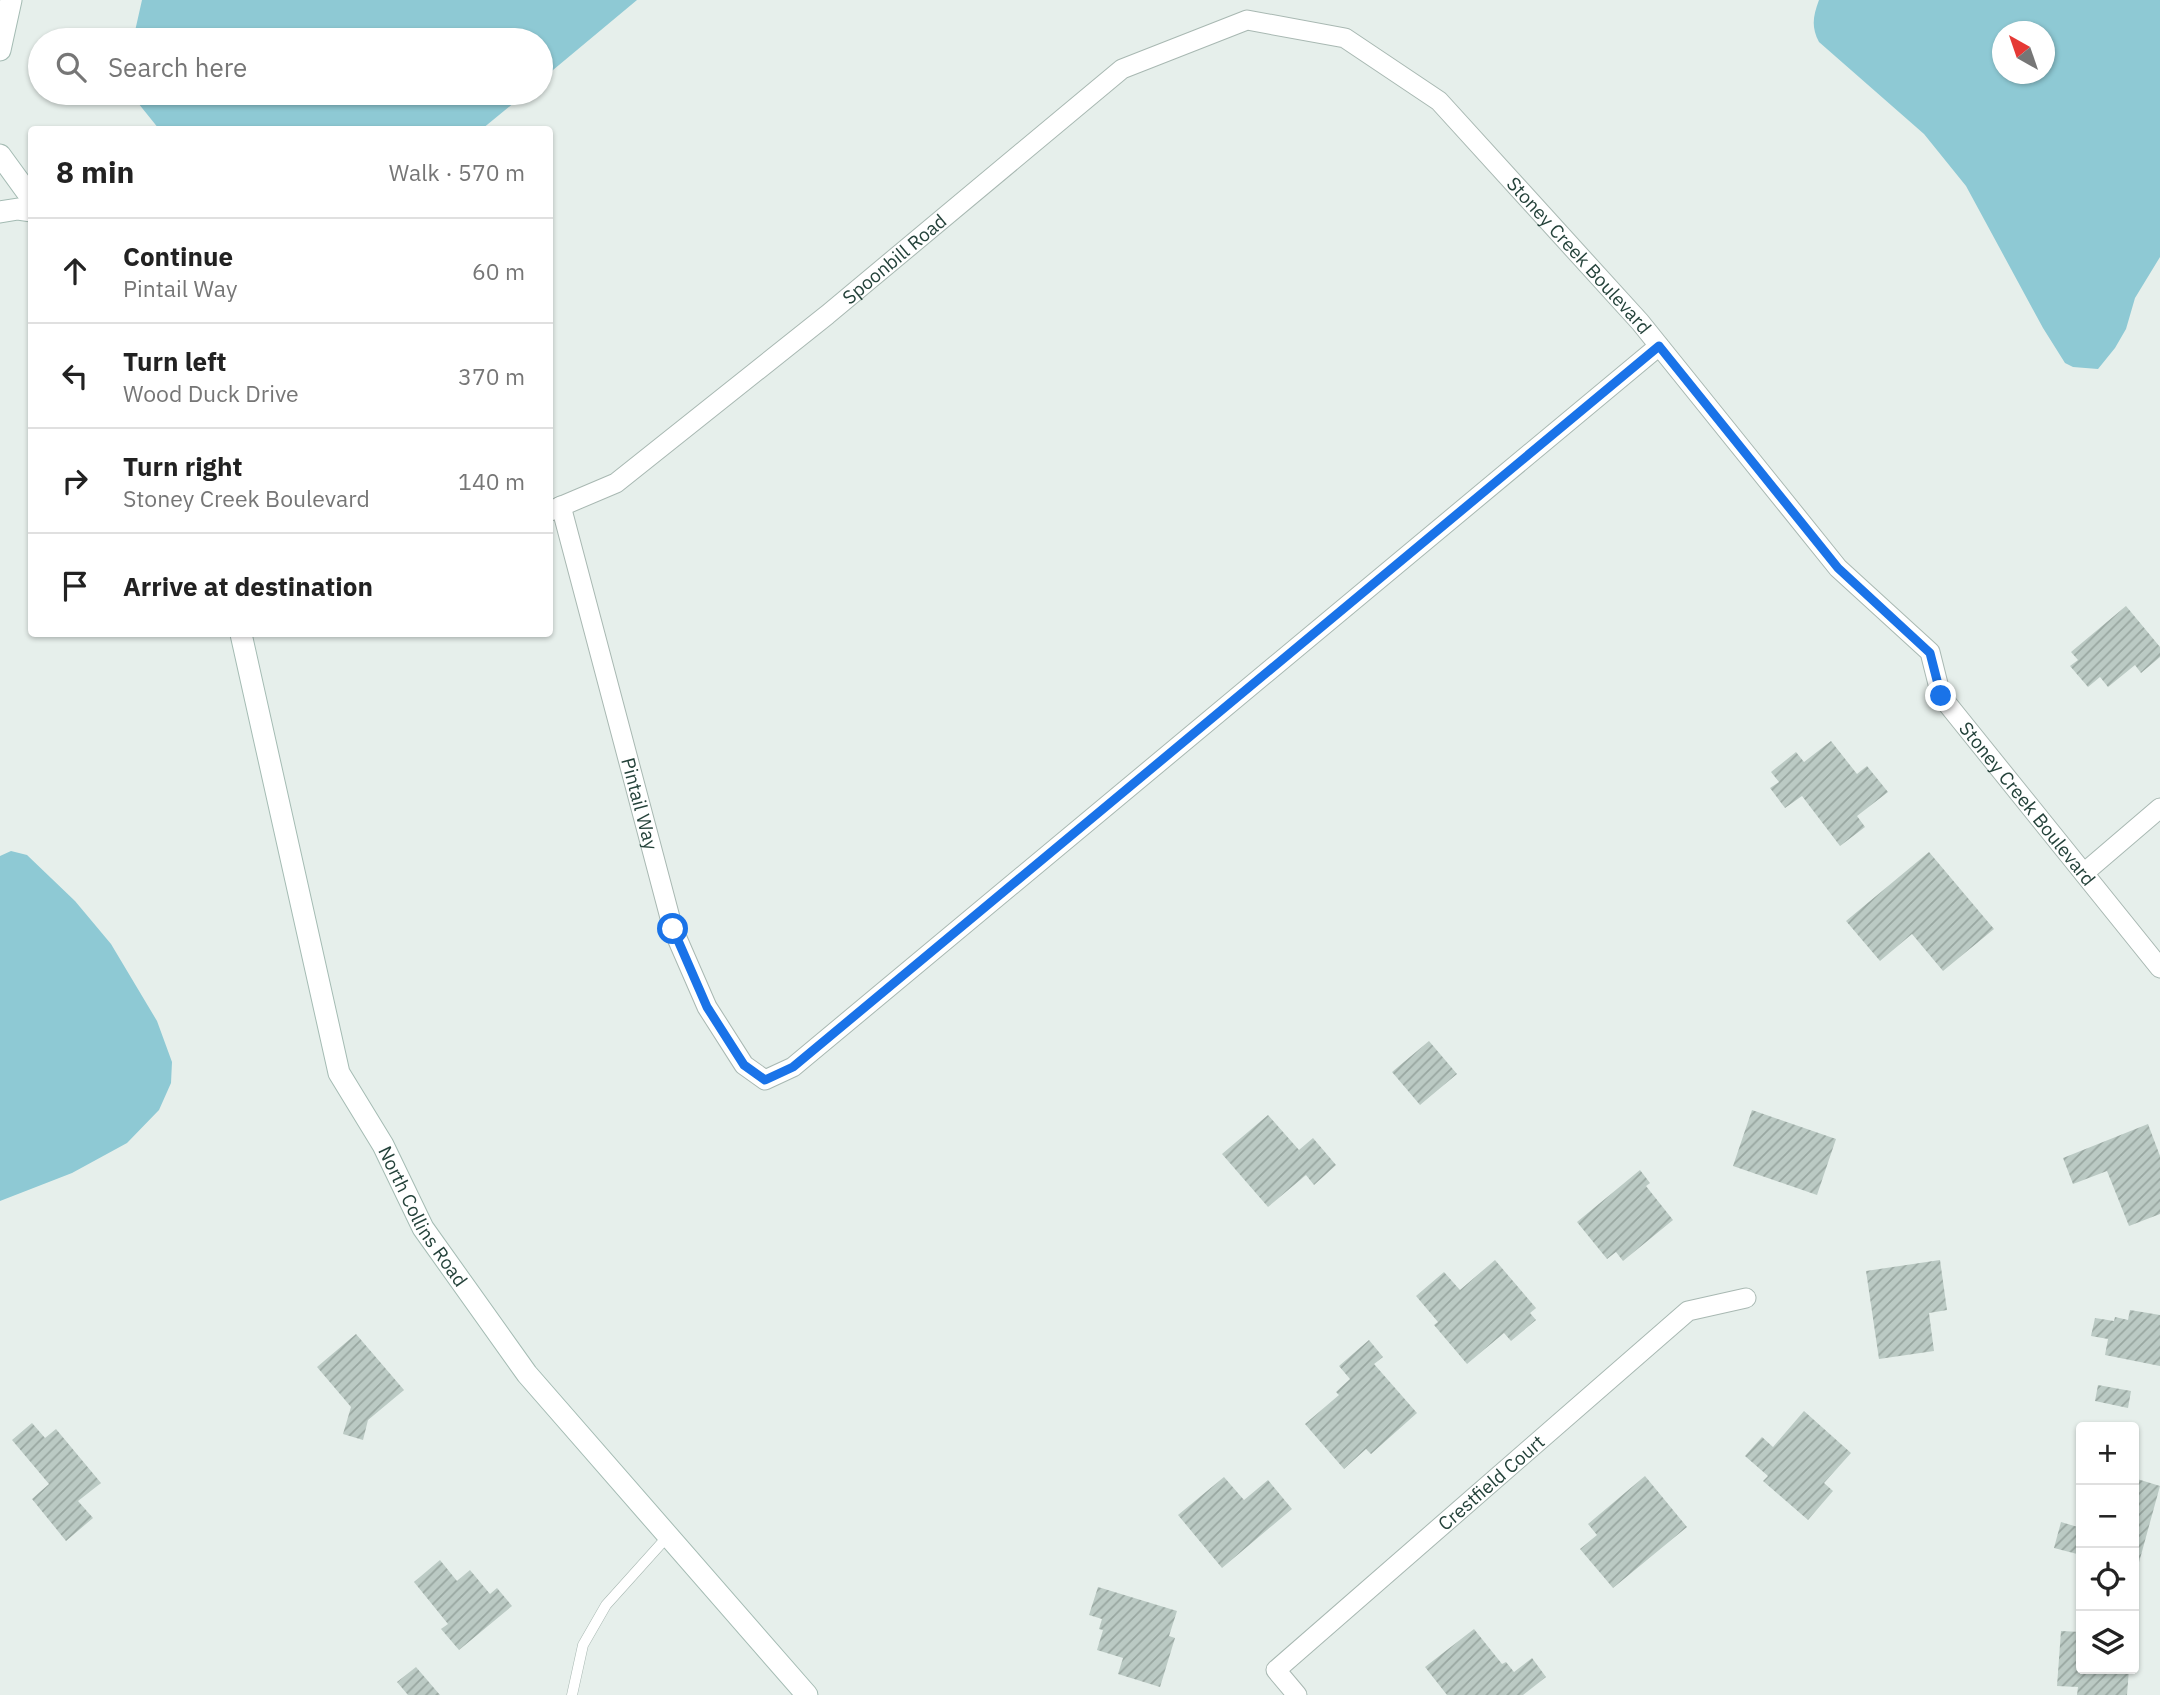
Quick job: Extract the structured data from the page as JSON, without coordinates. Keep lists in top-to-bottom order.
{
  "streets": {
    "street": [
      "Stoney Creek Boulevard",
      "Spoonbill Road",
      "Pintail Way",
      "North Collins Road",
      "Crestfield Court"
    ]
  },
  "crossings": [
    ["Stoney Creek Boulevard", "Spoonbill Road"],
    ["Stoney Creek Boulevard", "Pintail Way"],
    ["Spoonbill Road", "Pintail Way"]
  ],
  "north": "top left",
  "page": {
    "search": "Search here",
    "heading": ["8 min", "Walk · 570 m"],
    "list": [
      ["Continue", "Pintail Way", "60 m"],
      ["Turn left", "Wood Duck Drive", "370 m"],
      ["Turn right", "Stoney Creek Boulevard", "140 m"],
      "Arrive at destination"
    ],
    "map_buttons": ["+", "−"]
  }
}
